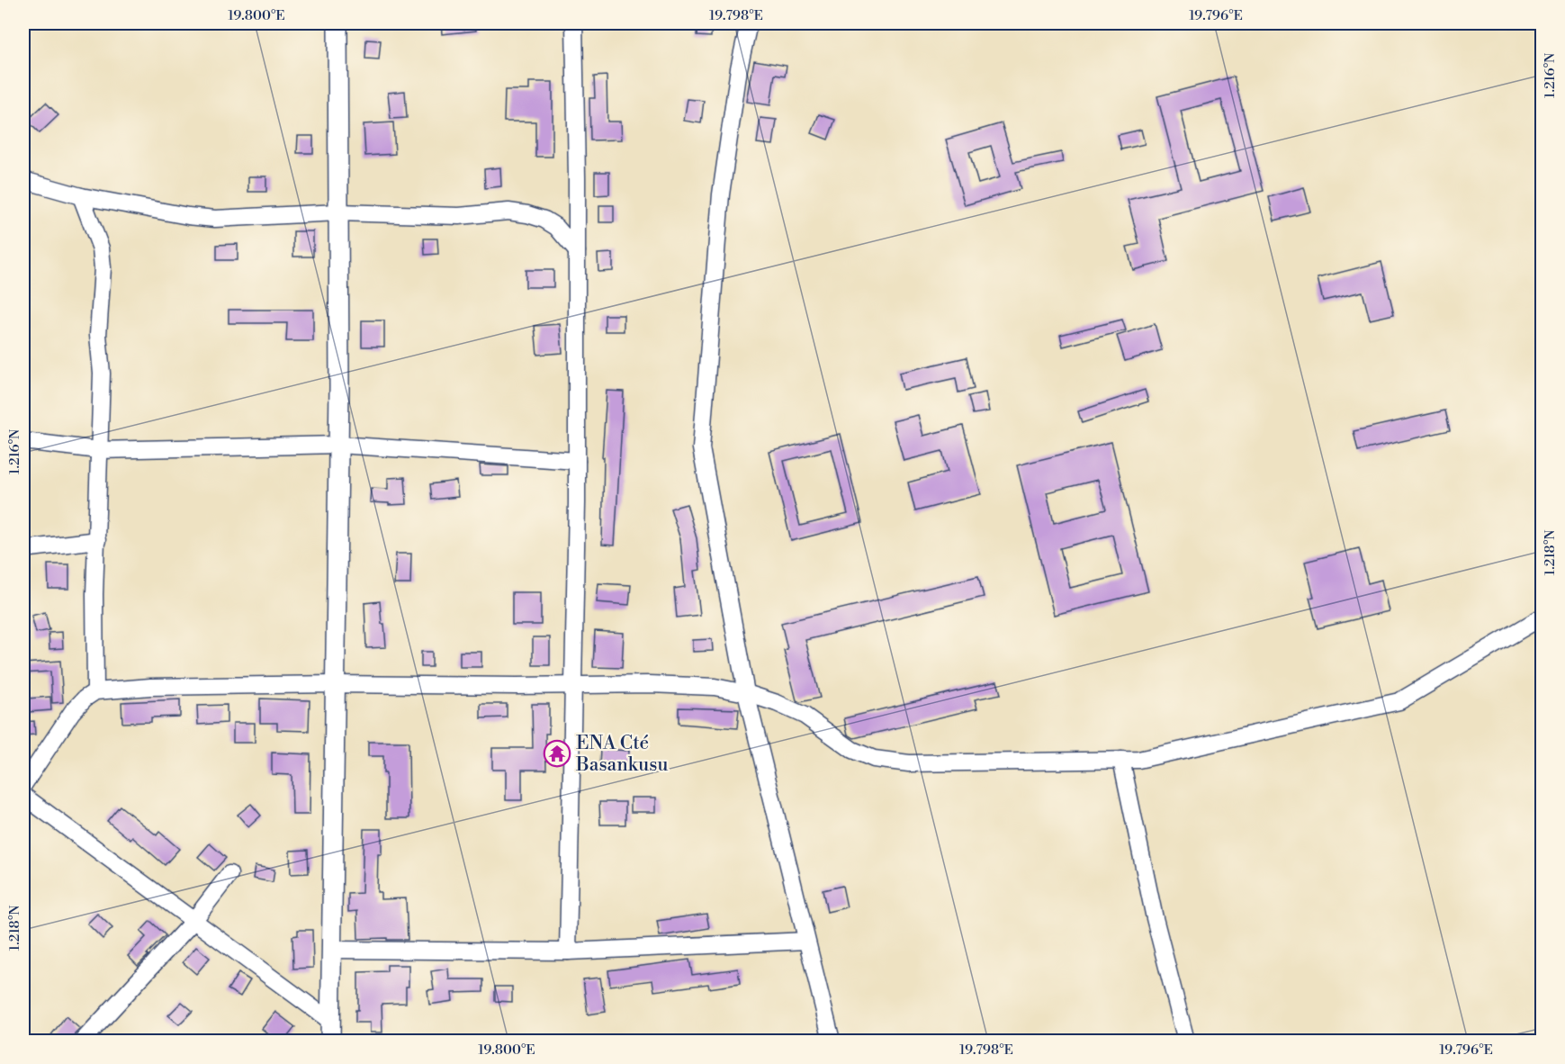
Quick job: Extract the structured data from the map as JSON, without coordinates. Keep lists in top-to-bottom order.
{
  "places": {
    "temple": ["ENA Cté Basankusu"]
  },
  "coordinates": [
    "19.800°E",
    "19.798°E",
    "19.796°E",
    "1.216°N",
    "1.218°N"
  ]
}
